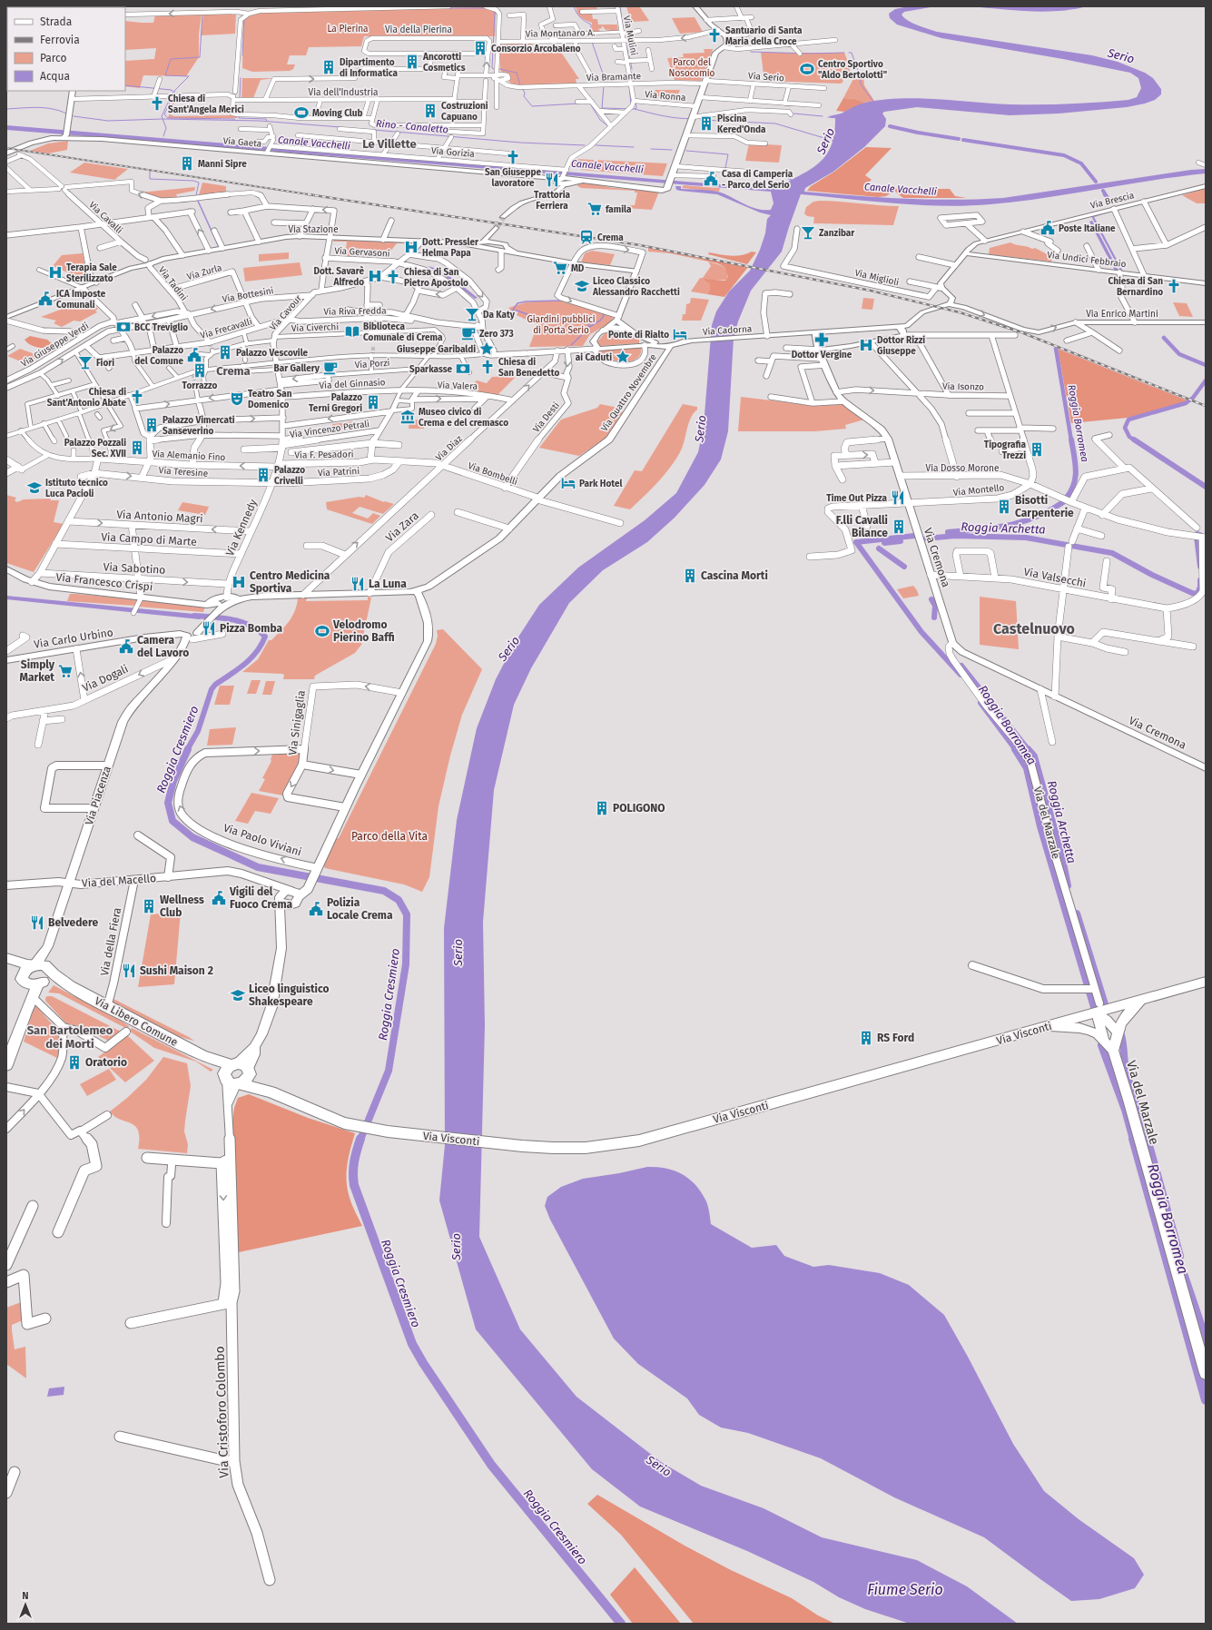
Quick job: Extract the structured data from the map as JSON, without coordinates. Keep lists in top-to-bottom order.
{
  "streets": {
    "main road": ["Via Gaeta", "Via Libero Comune", "Via Visconti"],
    "street": [
      "Via della Pierina",
      "Via Montanaro A.",
      "Via Mulini",
      "Via Bramante",
      "Via Serio",
      "Via dell'Industria",
      "Via Ronna",
      "Via Gorizia",
      "Via Brescia",
      "Via Cavalli",
      "Via Stazione",
      "Via Gervasoni",
      "Via Undici Febbraio",
      "Via Zurla",
      "Via Miglioli",
      "Via Tadini",
      "Via Bottesini",
      "Via Riva Fredda",
      "Via Cavour",
      "Via Enrico Martini",
      "Via Civerchi",
      "Via Frecavalli",
      "Via Cadorna",
      "Via Giuseppe Verdi",
      "Via Porzi",
      "Via del Ginnasio",
      "Via Valera",
      "Via Isonzo",
      "Via Quattro Novembre",
      "Via Desti",
      "Via Vincenzo Petrali",
      "Via Diaz",
      "Via F. Pesadori",
      "Via Alemanio Fino",
      "Via Dosso Morone",
      "Via Teresine",
      "Via Patrini",
      "Via Bombelli",
      "Via Montello",
      "Via Antonio Magri",
      "Via Zara",
      "Via Kennedy",
      "Via Campo di Marte",
      "Via Cremona",
      "Via Sabotino",
      "Via Valsecchi",
      "Via Francesco Crispi",
      "Via Carlo Urbino",
      "Via Dogali",
      "Via Sinigaglia",
      "Via Piacenza",
      "Via del Marzale",
      "Via Paolo Viviani",
      "Via del Macello",
      "Via della Fiera",
      "Via Cristoforo Colombo"
    ]
  },
  "crossings": [
    ["Via Montanaro A.", "Via Mulini"],
    ["Via Mulini", "Via Bramante"],
    ["Via Mulini", "Via Ronna"],
    ["Via Bramante", "Via Serio"],
    ["Via Brescia", "Via Undici Febbraio"],
    ["Via Brescia", "Via Miglioli"],
    ["Via Cavalli", "Via Stazione"],
    ["Via Cavalli", "Via Tadini"],
    ["Via Stazione", "Via Tadini"],
    ["Via Zurla", "Via Tadini"],
    ["Via Zurla", "Via Bottesini"],
    ["Via Tadini", "Via Bottesini"],
    ["Via Tadini", "Via Frecavalli"],
    ["Via Bottesini", "Via Cavour"],
    ["Via Riva Fredda", "Via Cavour"],
    ["Via Riva Fredda", "Via Frecavalli"],
    ["Via Cavour", "Via Civerchi"],
    ["Via Cavour", "Via Frecavalli"],
    ["Via Cavour", "Via del Ginnasio"],
    ["Via Cavour", "Via Kennedy"],
    ["Via Enrico Martini", "Via Cadorna"],
    ["Via Cadorna", "Via Quattro Novembre"],
    ["Via Cadorna", "Via Desti"],
    ["Via Cadorna", "Via Diaz"],
    ["Via del Ginnasio", "Via Valera"],
    ["Via Valera", "Via Diaz"],
    ["Via Isonzo", "Via Cremona"],
    ["Via Quattro Novembre", "Via Diaz"],
    ["Via Quattro Novembre", "Via Bombelli"],
    ["Via Quattro Novembre", "Via Zara"],
    ["Via Quattro Novembre", "Via Kennedy"],
    ["Via Quattro Novembre", "Via Francesco Crispi"],
    ["Via Quattro Novembre", "Via Piacenza"],
    ["Via Desti", "Via Bombelli"],
    ["Via Vincenzo Petrali", "Via Kennedy"],
    ["Via Diaz", "Via Bombelli"],
    ["Via F. Pesadori", "Via Alemanio Fino"],
    ["Via F. Pesadori", "Via Patrini"],
    ["Via F. Pesadori", "Via Bombelli"],
    ["Via F. Pesadori", "Via Kennedy"],
    ["Via Alemanio Fino", "Via Kennedy"],
    ["Via Dosso Morone", "Via Montello"],
    ["Via Dosso Morone", "Via Cremona"],
    ["Via Dosso Morone", "Via Valsecchi"],
    ["Via Teresine", "Via Patrini"],
    ["Via Teresine", "Via Kennedy"],
    ["Via Patrini", "Via Bombelli"],
    ["Via Patrini", "Via Kennedy"],
    ["Via Montello", "Via Cremona"],
    ["Via Antonio Magri", "Via Kennedy"],
    ["Via Kennedy", "Via Campo di Marte"],
    ["Via Kennedy", "Via Sabotino"],
    ["Via Kennedy", "Via Francesco Crispi"],
    ["Via Kennedy", "Via Piacenza"],
    ["Via Cremona", "Via Valsecchi"],
    ["Via Cremona", "Via del Marzale"],
    ["Via Francesco Crispi", "Via Piacenza"],
    ["Via Carlo Urbino", "Via Piacenza"],
    ["Via Dogali", "Via Piacenza"],
    ["Via Sinigaglia", "Via Paolo Viviani"],
    ["Via Piacenza", "Via del Macello"],
    ["Via Piacenza", "Via Libero Comune"],
    ["Via del Marzale", "Via Visconti"],
    ["Via del Macello", "Via della Fiera"],
    ["Via della Fiera", "Via Libero Comune"],
    ["Via Libero Comune", "Via Visconti"],
    ["Via Libero Comune", "Via Cristoforo Colombo"],
    ["Via Visconti", "Via Cristoforo Colombo"]
  ],
  "one_way": ["Via Diaz", "Via Dogali"],
  "districts": [
    "Le Villette",
    "Crema",
    "Castelnuovo",
    "San Bartolemeo dei Morti"
  ],
  "water": [
    "Serio",
    "Rino - Canaletto",
    "Canale Vacchelli",
    "Roggia Borromea",
    "Roggia Archetta",
    "Roggia Cresmiero",
    "Fiume Serio"
  ],
  "parks": [
    "La Pierina",
    "Parco del Nosocomio",
    "Giardini pubblici di Porta Serio",
    "Parco della Vita"
  ],
  "places": {
    "church": [
      "Santuario di Santa Maria della Croce",
      "Chiesa di Sant'Angela Merici",
      "San Giuseppe lavoratore",
      "Chiesa di San Pietro Apostolo",
      "Chiesa di San Bernardino",
      "Chiesa di San Benedetto",
      "Chiesa di Sant'Antonio Abate"
    ],
    "building": [
      "Consorzio Arcobaleno",
      "Ancorotti Cosmetics",
      "Dipartimento di Informatica",
      "Costruzioni Capuano",
      "Piscina Kered'Onda",
      "Manni Sipre",
      "Palazzo Vescovile",
      "Torrazzo",
      "Palazzo Terni Gregori",
      "Palazzo Vimercati Sanseverino",
      "Palazzo Pozzali Sec. XVII",
      "Tipografia Trezzi",
      "Palazzo Crivelli",
      "Bisotti Carpenterie",
      "F.lli Cavalli Bilance",
      "Cascina Morti",
      "POLIGONO",
      "Wellness Club",
      "RS Ford",
      "Oratorio"
    ],
    "sports": ["Centro Sportivo \"Aldo Bertolotti\"", "Moving Club", "Velodromo Pierino Baffi"],
    "public building": [
      "Casa di Camperia - Parco del Serio",
      "Poste Italiane",
      "ICA Imposte Comunali",
      "Palazzo del Comune",
      "Camera del Lavoro",
      "Vigili del Fuoco Crema",
      "Polizia Locale Crema"
    ],
    "restaurant": [
      "Trattoria Ferriera",
      "Time Out Pizza",
      "La Luna",
      "Pizza Bomba",
      "Belvedere",
      "Sushi Maison 2"
    ],
    "supermarket": ["famila", "MD", "Simply Market"],
    "bar": ["Zanzibar", "Da Katy", "Fiori"],
    "station": ["Crema"],
    "hospital": [
      "Dott. Pressler Helma Papa",
      "Terapia Sale Sterilizzato",
      "Dott. Savarè Alfredo",
      "Dottor Rizzi Giuseppe",
      "Centro Medicina Sportiva"
    ],
    "school or university": ["Liceo Classico Alessandro Racchetti", "Istituto tecnico Luca Pacioli", "Liceo linguistico Shakespeare"],
    "bank": ["BCC Treviglio", "Sparkasse"],
    "library": ["Biblioteca Comunale di Crema"],
    "cafe": ["Zero 373", "Bar Gallery"],
    "hotel": ["Ponte di Rialto", "Park Hotel"],
    "pharmacy": ["Dottor Vergine"],
    "place": ["Giuseppe Garibaldi", "ai Caduti"],
    "theatre": ["Teatro San Domenico"],
    "museum": ["Museo civico di Crema e del cremasco"]
  },
  "legend": [
    "Strada",
    "Ferrovia",
    "Parco",
    "Acqua"
  ],
  "north": "top"
}
